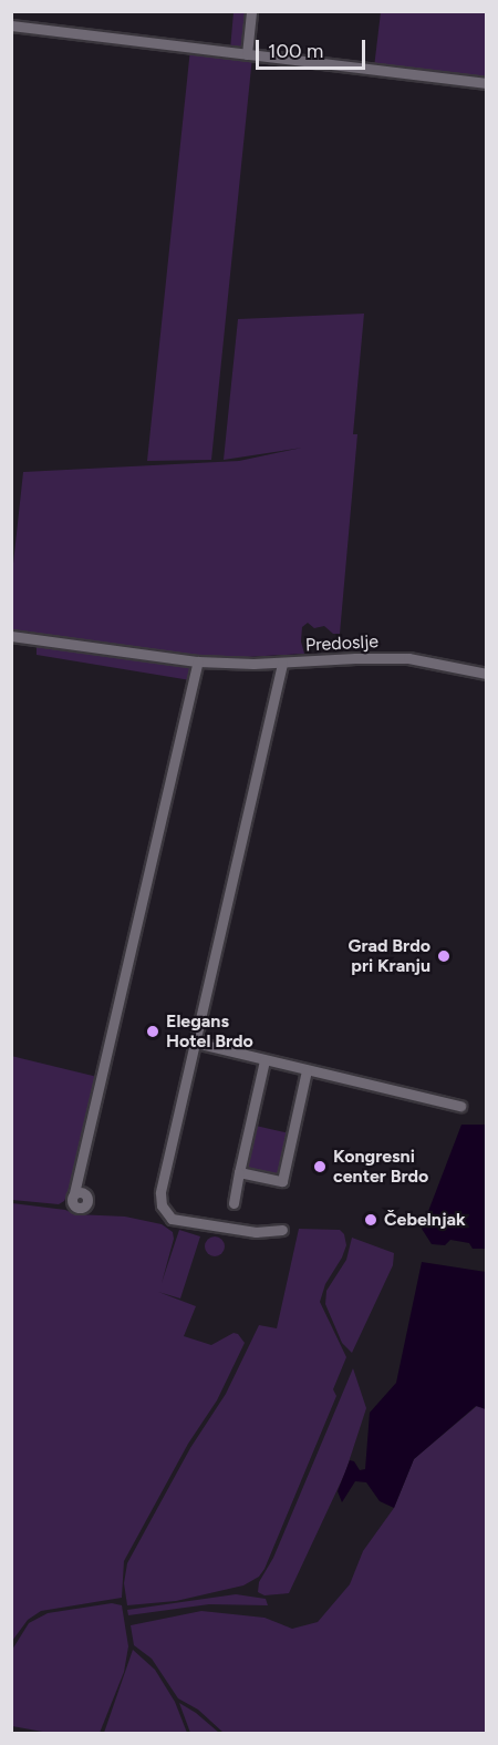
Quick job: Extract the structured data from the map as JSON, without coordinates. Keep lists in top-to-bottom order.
{
  "streets": {
    "street": ["Predoslje"]
  },
  "places": [
    "Grad Brdo pri Kranju",
    "Elegans Hotel Brdo",
    "Kongresni center Brdo",
    "Čebelnjak"
  ],
  "scale_bar": "100 m"
}
